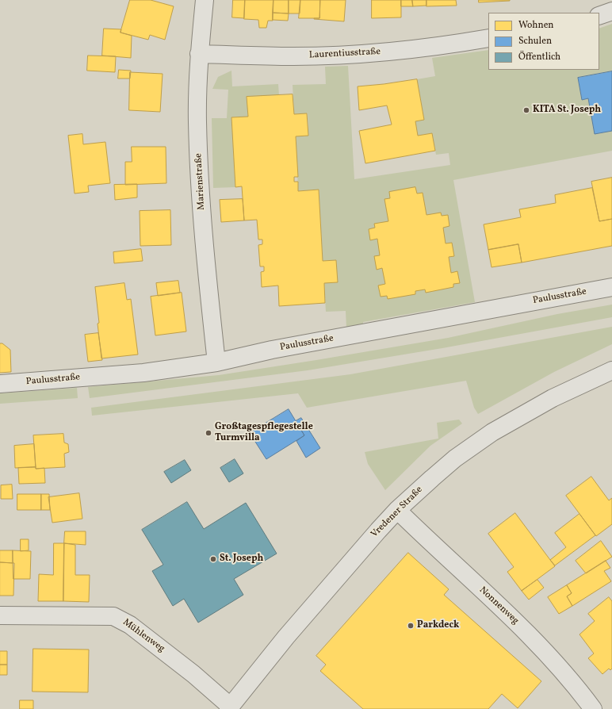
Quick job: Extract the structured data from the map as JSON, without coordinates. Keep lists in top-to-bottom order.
{
  "streets": {
    "street": [
      "Laurentiusstraße",
      "Marienstraße",
      "Paulusstraße",
      "Vredener Straße",
      "Nonnenweg",
      "Mühlenweg"
    ]
  },
  "crossings": [
    ["Laurentiusstraße", "Marienstraße"],
    ["Marienstraße", "Paulusstraße"],
    ["Vredener Straße", "Nonnenweg"],
    ["Vredener Straße", "Mühlenweg"]
  ],
  "places": [
    "KITA St. Joseph",
    "Großtagespflegestelle Turmvilla",
    "St. Joseph",
    "Parkdeck"
  ],
  "legend": ["Wohnen", "Schulen", "Öffentlich"]
}
